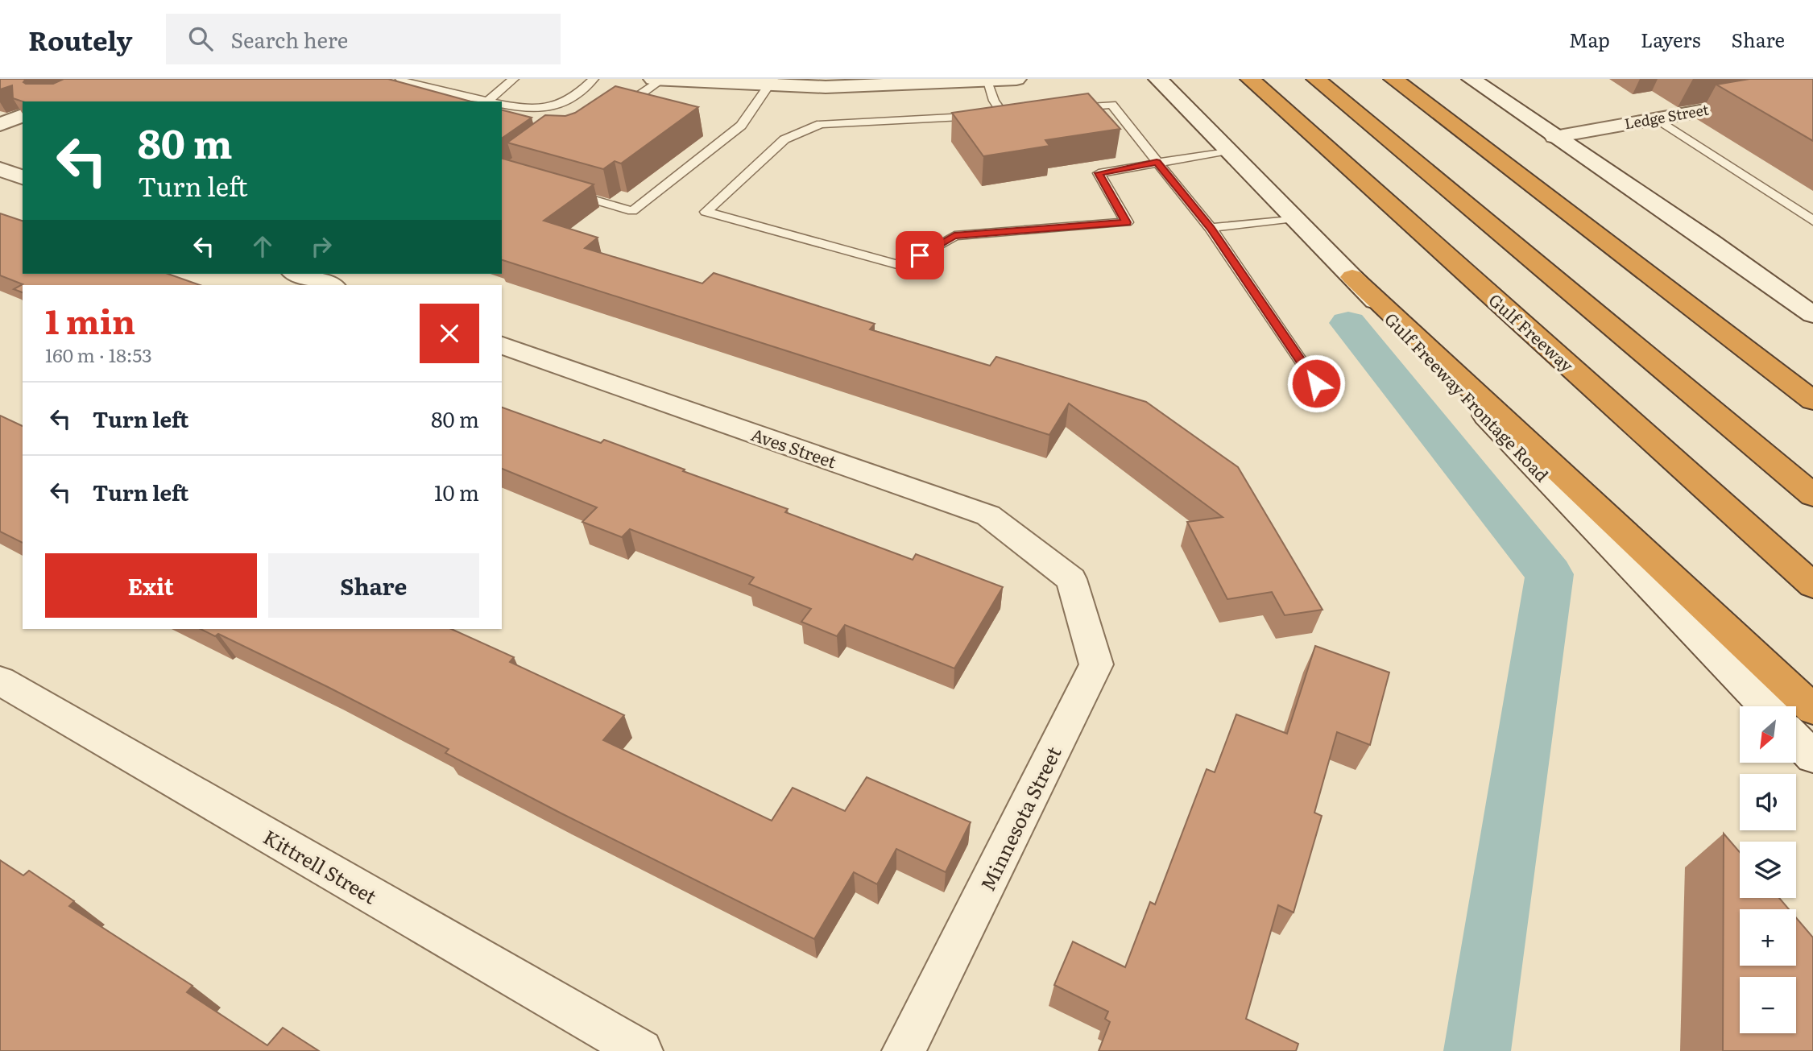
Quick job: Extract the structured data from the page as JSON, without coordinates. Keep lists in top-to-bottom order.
{
  "streets": {
    "highway": ["Gulf Freeway"],
    "street": [
      "Ledge Street",
      "Gulf Freeway Frontage Road",
      "Aves Street",
      "Minnesota Street",
      "Kittrell Street"
    ]
  },
  "crossings": [
    ["Aves Street", "Minnesota Street"]
  ],
  "north": "bottom left",
  "page": {
    "header": "Routely",
    "search": "Search here",
    "nav": ["Map", "Layers", "Share"],
    "turn": ["80 m", "Turn left"],
    "heading": ["1 min", "160 m · 18:53"],
    "list": [
      {
        "name": "Turn left",
        "value": "80 m"
      },
      {
        "name": "Turn left",
        "value": "10 m"
      }
    ],
    "buttons": ["Exit", "Share"],
    "map_buttons": ["+", "−"]
  }
}
